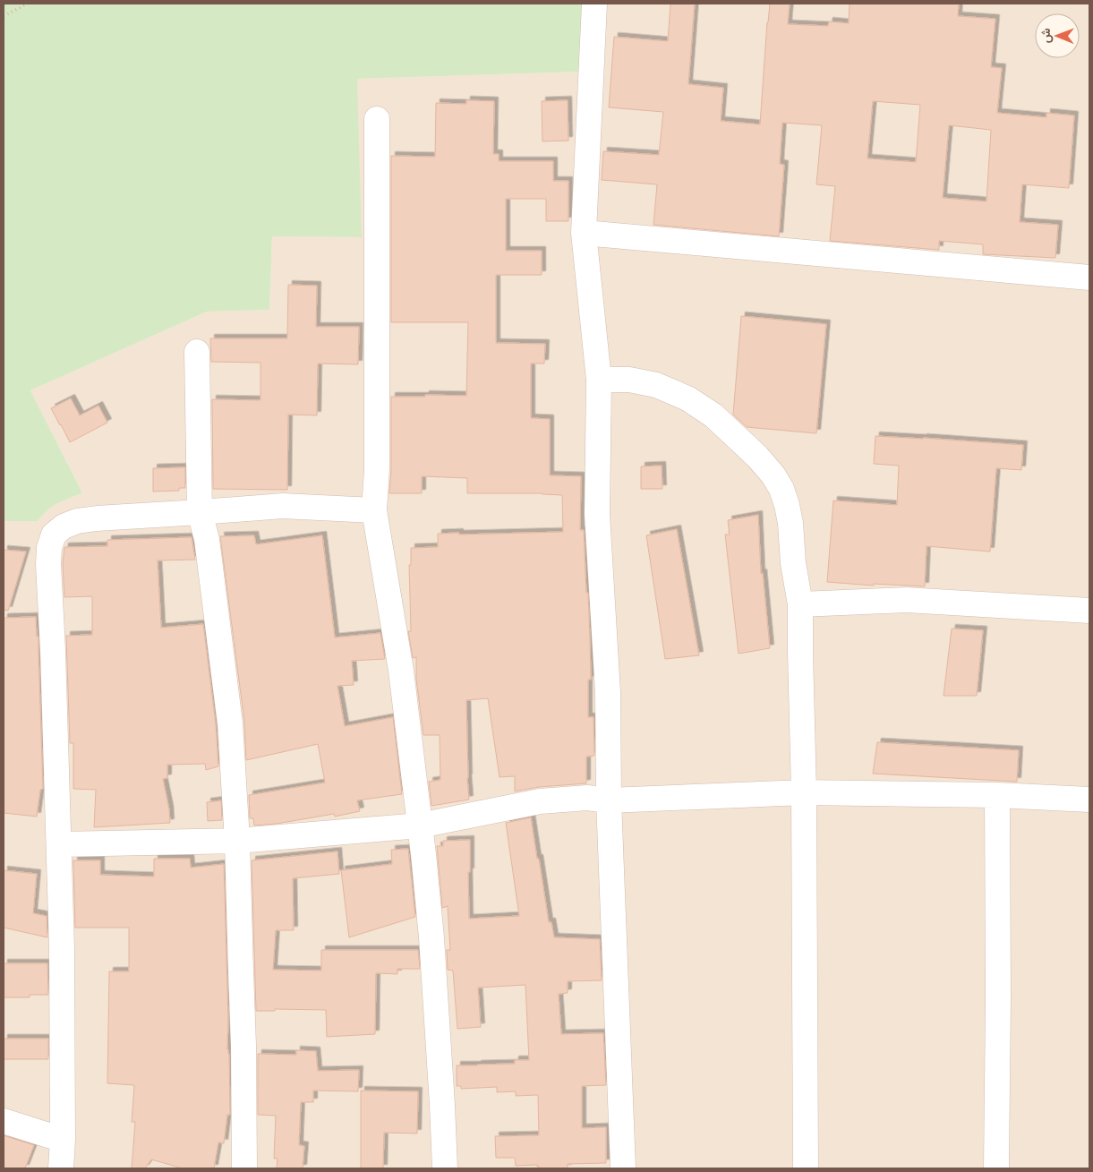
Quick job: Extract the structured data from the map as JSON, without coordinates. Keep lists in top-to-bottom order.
{
  "north": "left"
}
